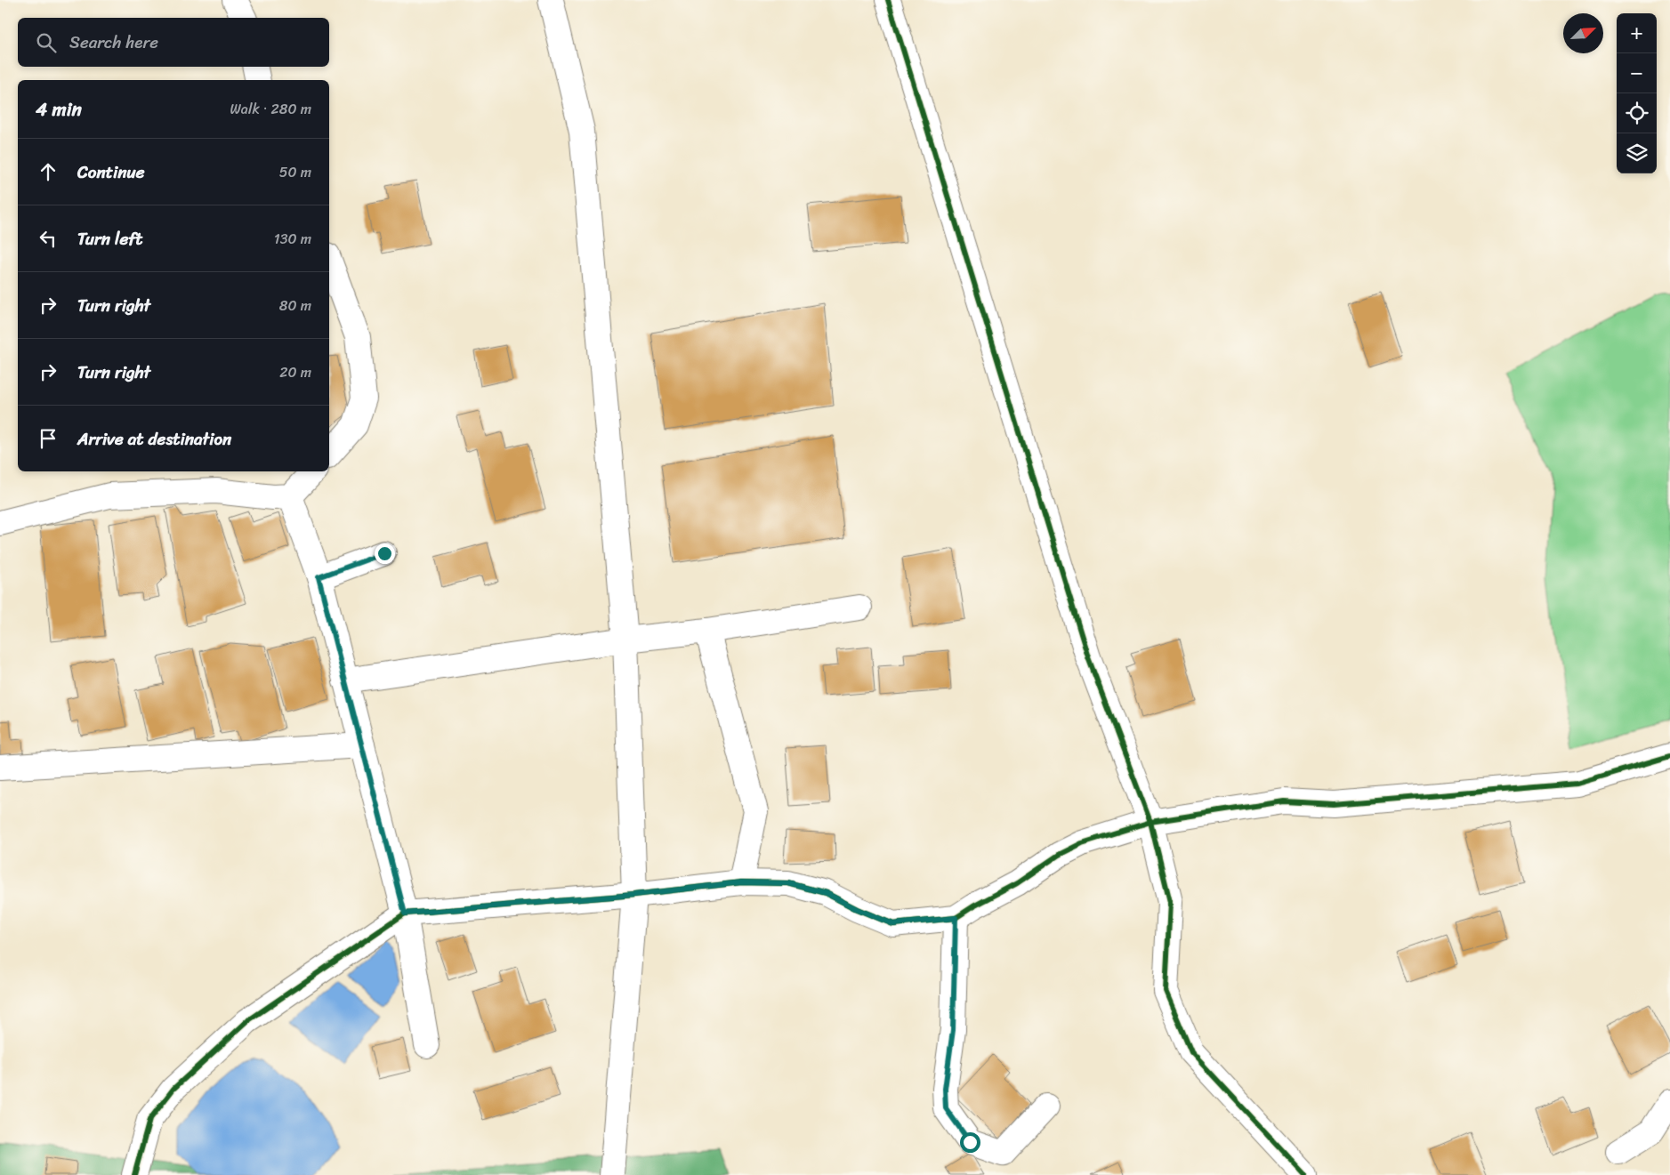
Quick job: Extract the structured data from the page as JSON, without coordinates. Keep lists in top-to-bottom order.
{
  "north": "top right",
  "page": {
    "map_buttons": ["+", "−"],
    "search": "Search here",
    "heading": ["4 min", "Walk · 280 m"],
    "list": [
      ["Continue", "50 m"],
      ["Turn left", "130 m"],
      ["Turn right", "80 m"],
      ["Turn right", "20 m"],
      "Arrive at destination"
    ]
  }
}
